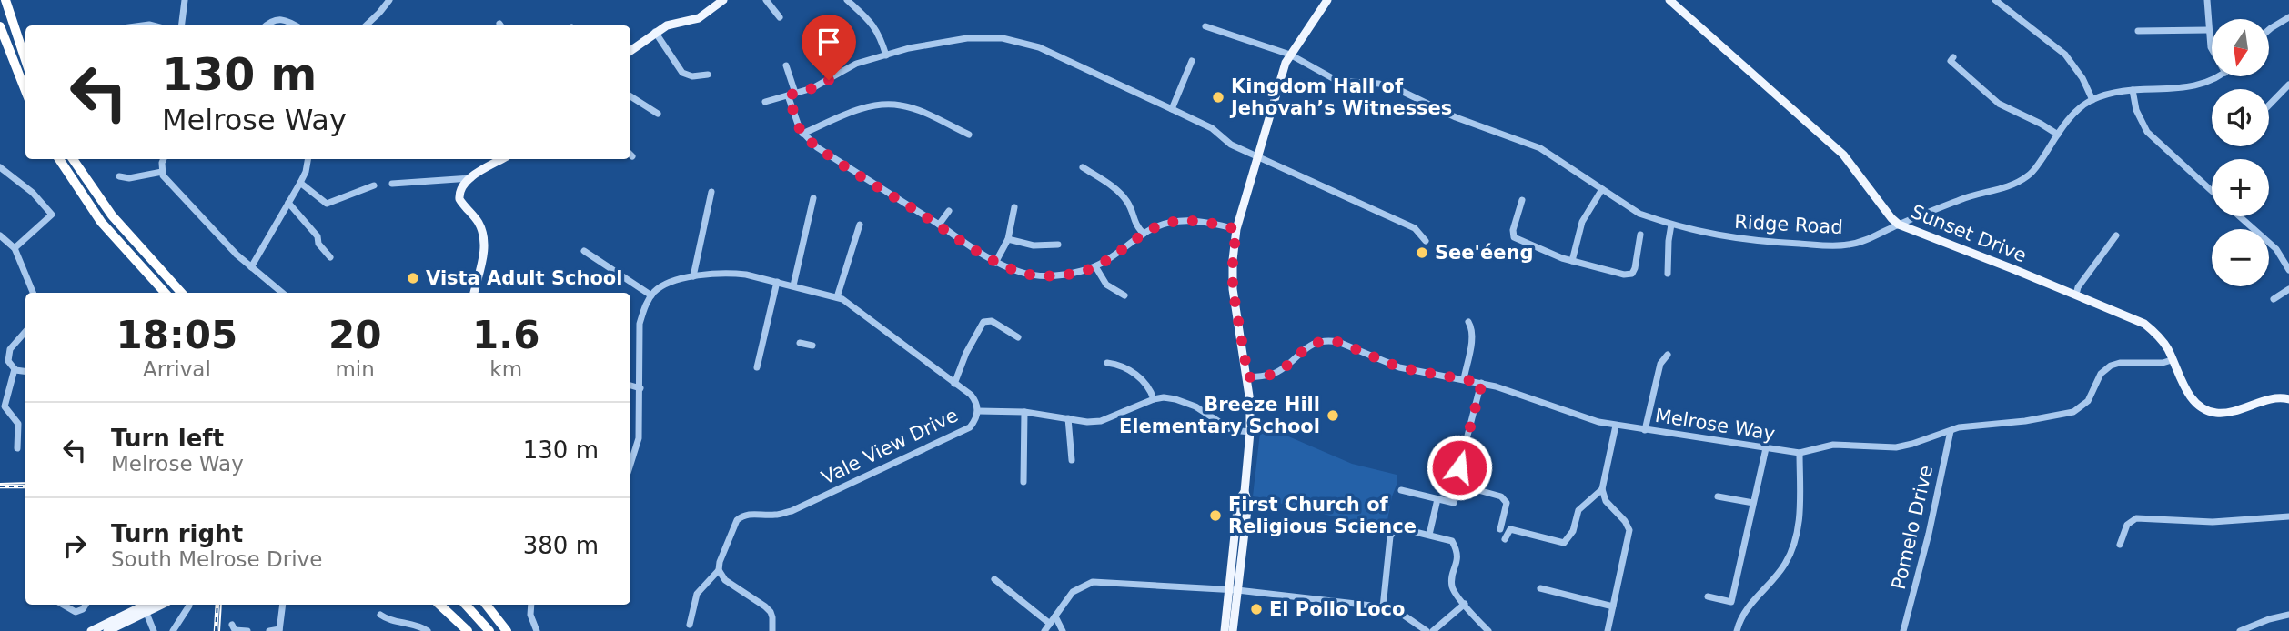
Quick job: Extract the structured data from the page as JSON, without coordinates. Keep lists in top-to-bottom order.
{
  "streets": {
    "main road": ["Sunset Drive"],
    "street": [
      "Ridge Road",
      "Melrose Way",
      "Vale View Drive",
      "Pomelo Drive"
    ]
  },
  "crossings": [
    ["Ridge Road", "Sunset Drive"],
    ["Sunset Drive", "Melrose Way"],
    ["Melrose Way", "Pomelo Drive"]
  ],
  "places": [
    "Kingdom Hall of Jehovah’s Witnesses",
    "See'éeng",
    "Vista Adult School",
    "Breeze Hill Elementary School",
    "First Church of Religious Science",
    "El Pollo Loco"
  ],
  "north": "bottom",
  "page": {
    "map_buttons": ["+", "−"],
    "turn": ["130 m", "Melrose Way"],
    "eta": [
      "18:05",
      "Arrival",
      "20",
      "min",
      "1.6",
      "km"
    ],
    "list": [
      {
        "name": "Turn left",
        "note": "Melrose Way",
        "value": "130 m"
      },
      {
        "name": "Turn right",
        "note": "South Melrose Drive",
        "value": "380 m"
      }
    ]
  }
}
